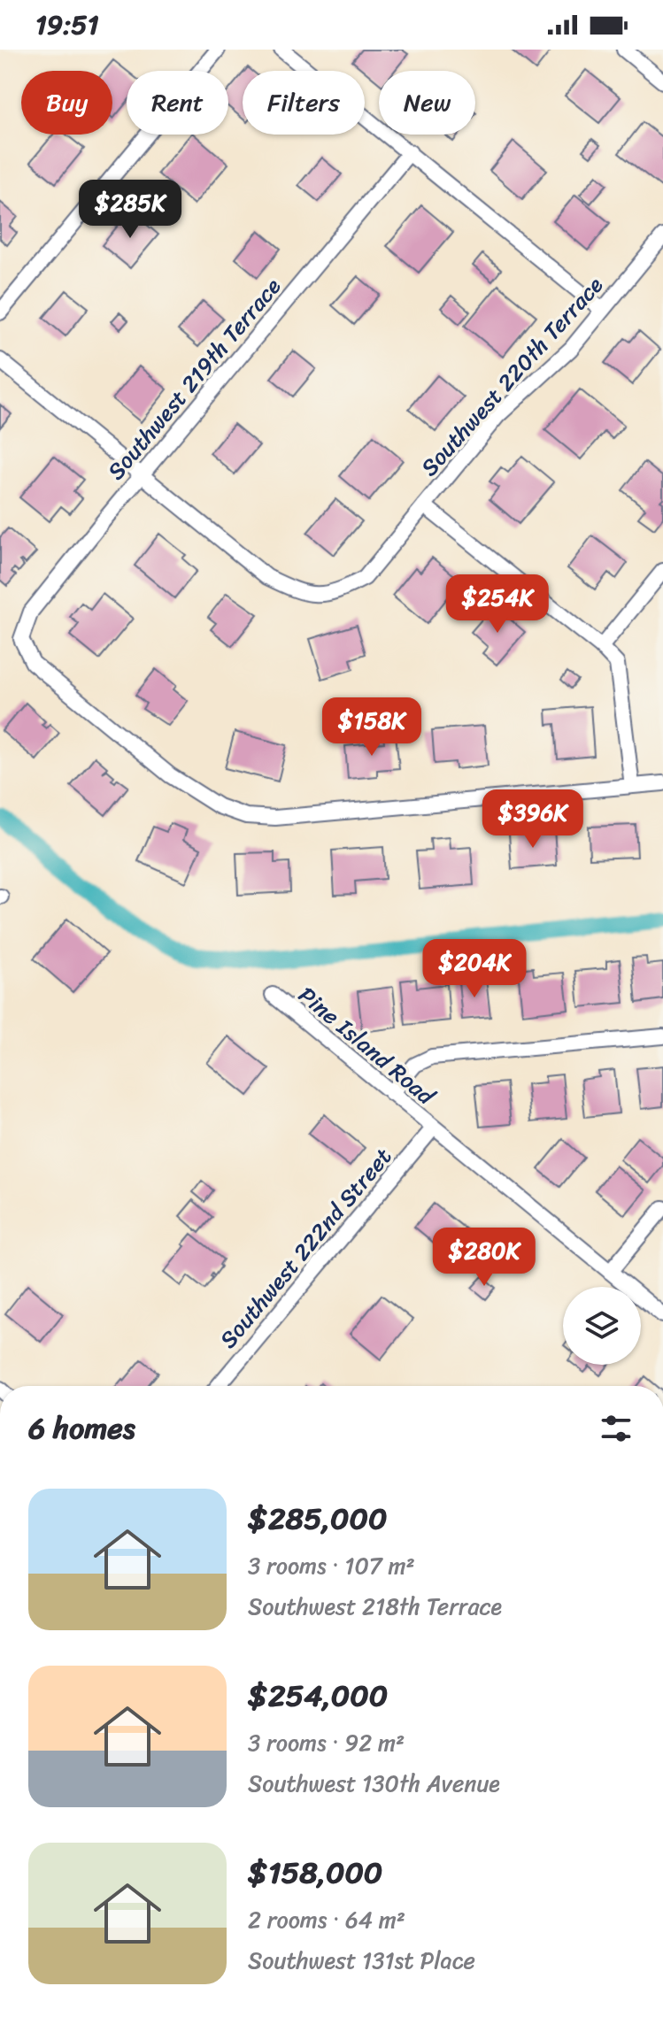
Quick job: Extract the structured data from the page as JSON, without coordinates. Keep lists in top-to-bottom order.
{
  "streets": {
    "street": [
      "Southwest 220th Terrace",
      "Southwest 219th Terrace",
      "Pine Island Road",
      "Southwest 222nd Street"
    ]
  },
  "crossings": [
    ["Southwest 220th Terrace", "Southwest 219th Terrace"],
    ["Pine Island Road", "Southwest 222nd Street"]
  ],
  "page": {
    "status": "19:51",
    "chip": [
      "Buy",
      "Rent",
      "Filters",
      "New"
    ],
    "price": [
      "$285K",
      "$254K",
      "$158K",
      "$396K",
      "$204K",
      "$280K"
    ],
    "heading": "6 homes",
    "list": [
      {
        "name": "$285,000",
        "note": "3 rooms · 107 m² · Southwest 218th Terrace"
      },
      {
        "name": "$254,000",
        "note": "3 rooms · 92 m² · Southwest 130th Avenue"
      },
      {
        "name": "$158,000",
        "note": "2 rooms · 64 m² · Southwest 131st Place"
      }
    ]
  }
}
